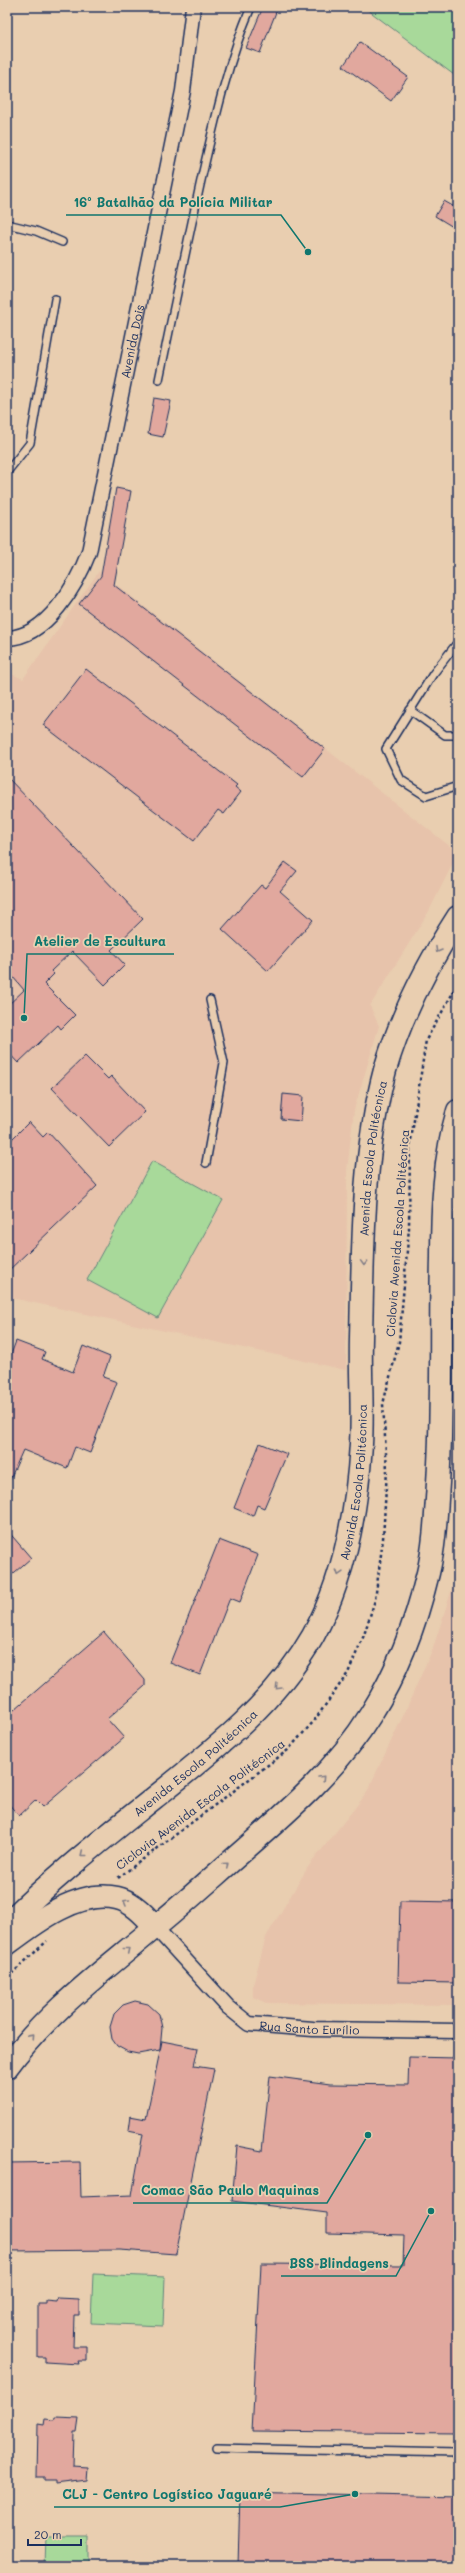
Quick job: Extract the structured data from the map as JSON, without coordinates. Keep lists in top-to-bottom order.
{
  "streets": {
    "highway": ["Avenida Escola Politécnica"],
    "street": ["Avenida Dois", "Rua Santo Eurílio"],
    "path": ["Ciclovia Avenida Escola Politécnica"]
  },
  "places": [
    "16º Batalhão da Polícia Militar",
    "Atelier de Escultura",
    "Comac São Paulo Maquinas",
    "BSS Blindagens",
    "CLJ - Centro Logístico Jaguaré"
  ],
  "scale_bar": "20 m"
}
